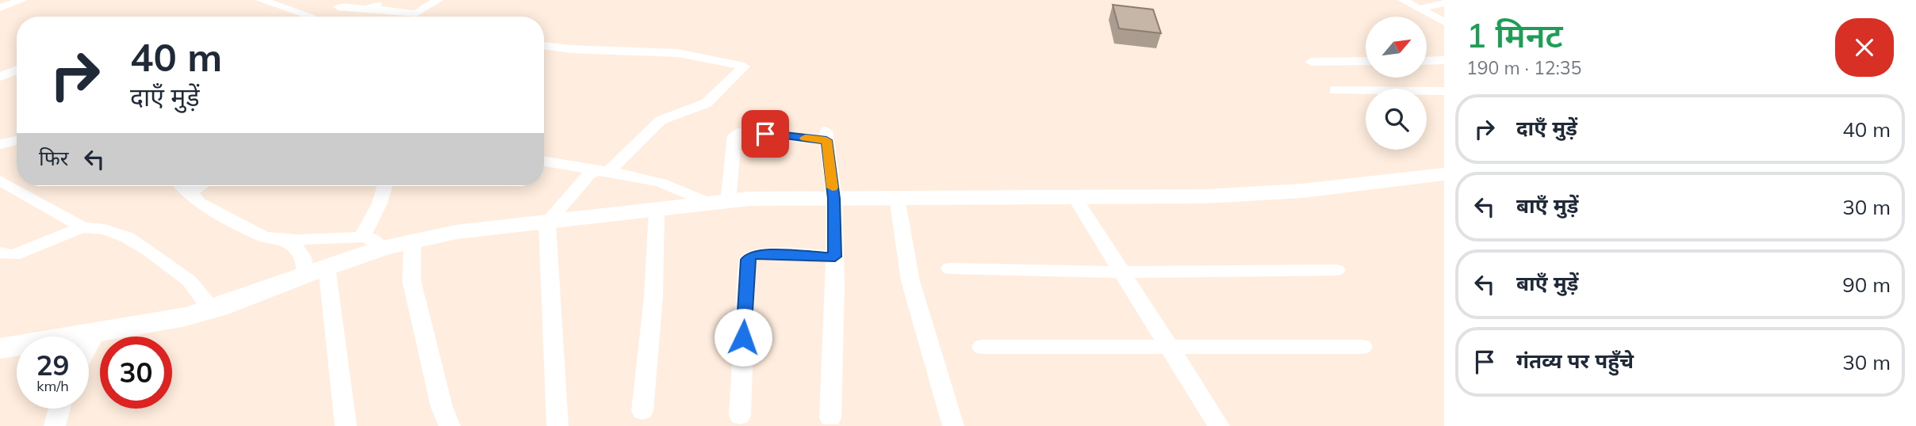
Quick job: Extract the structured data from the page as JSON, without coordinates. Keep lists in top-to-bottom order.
{
  "north": "top right",
  "page": {
    "heading": ["1 मिनट", "190 m · 12:35"],
    "turn": ["40 m", "दाएँ मुड़ें"],
    "list": [
      {
        "name": "दाएँ मुड़ें",
        "value": "40 m"
      },
      {
        "name": "बाएँ मुड़ें",
        "value": "30 m"
      },
      {
        "name": "बाएँ मुड़ें",
        "value": "90 m"
      },
      {
        "name": "गंतव्य पर पहुँचे",
        "value": "30 m"
      }
    ],
    "then": "फिर",
    "speed": "29 km/h",
    "limit": "30"
  }
}
